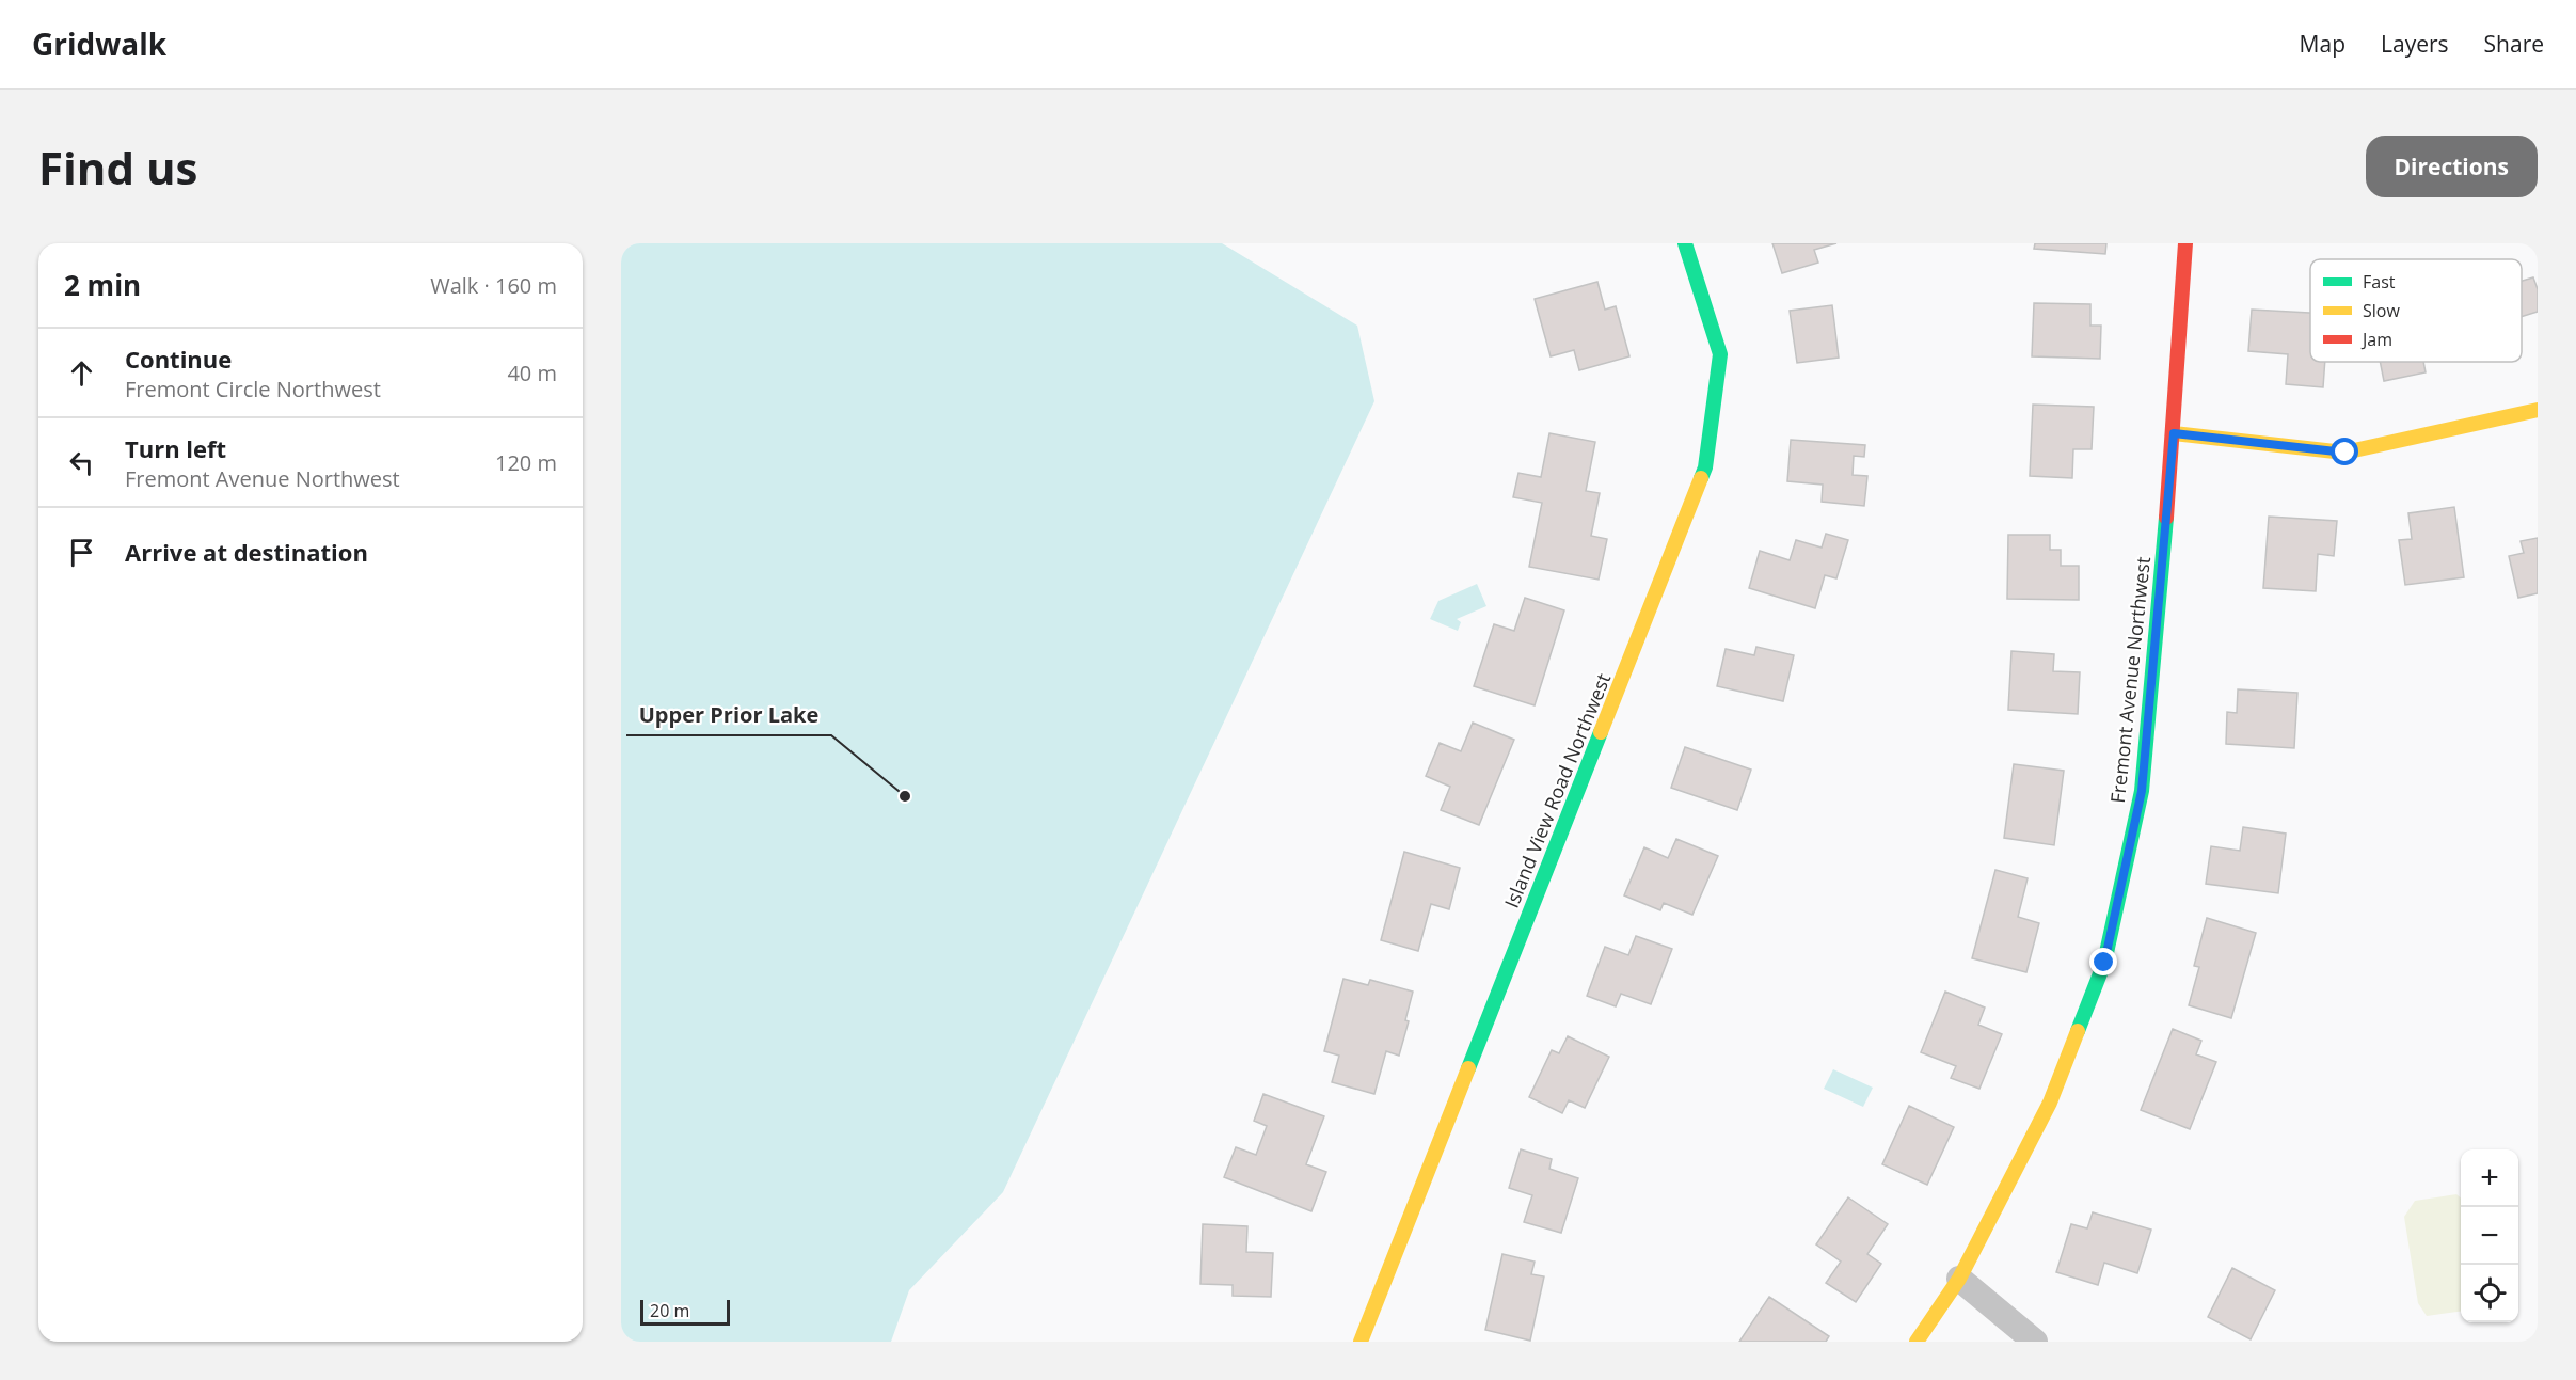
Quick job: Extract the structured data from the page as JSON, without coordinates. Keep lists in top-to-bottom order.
{
  "streets": {
    "street": ["Fremont Avenue Northwest", "Island View Road Northwest"]
  },
  "places": ["Upper Prior Lake"],
  "legend": ["Fast", "Slow", "Jam"],
  "scale_bar": "20 m",
  "page": {
    "header": "Gridwalk",
    "nav": ["Map", "Layers", "Share"],
    "buttons": "Directions",
    "title": "Find us",
    "heading": ["2 min", "Walk · 160 m"],
    "list": [
      ["Continue", "Fremont Circle Northwest", "40 m"],
      ["Turn left", "Fremont Avenue Northwest", "120 m"],
      "Arrive at destination"
    ],
    "map_buttons": ["+", "−"],
    "scale": "20 m"
  }
}
